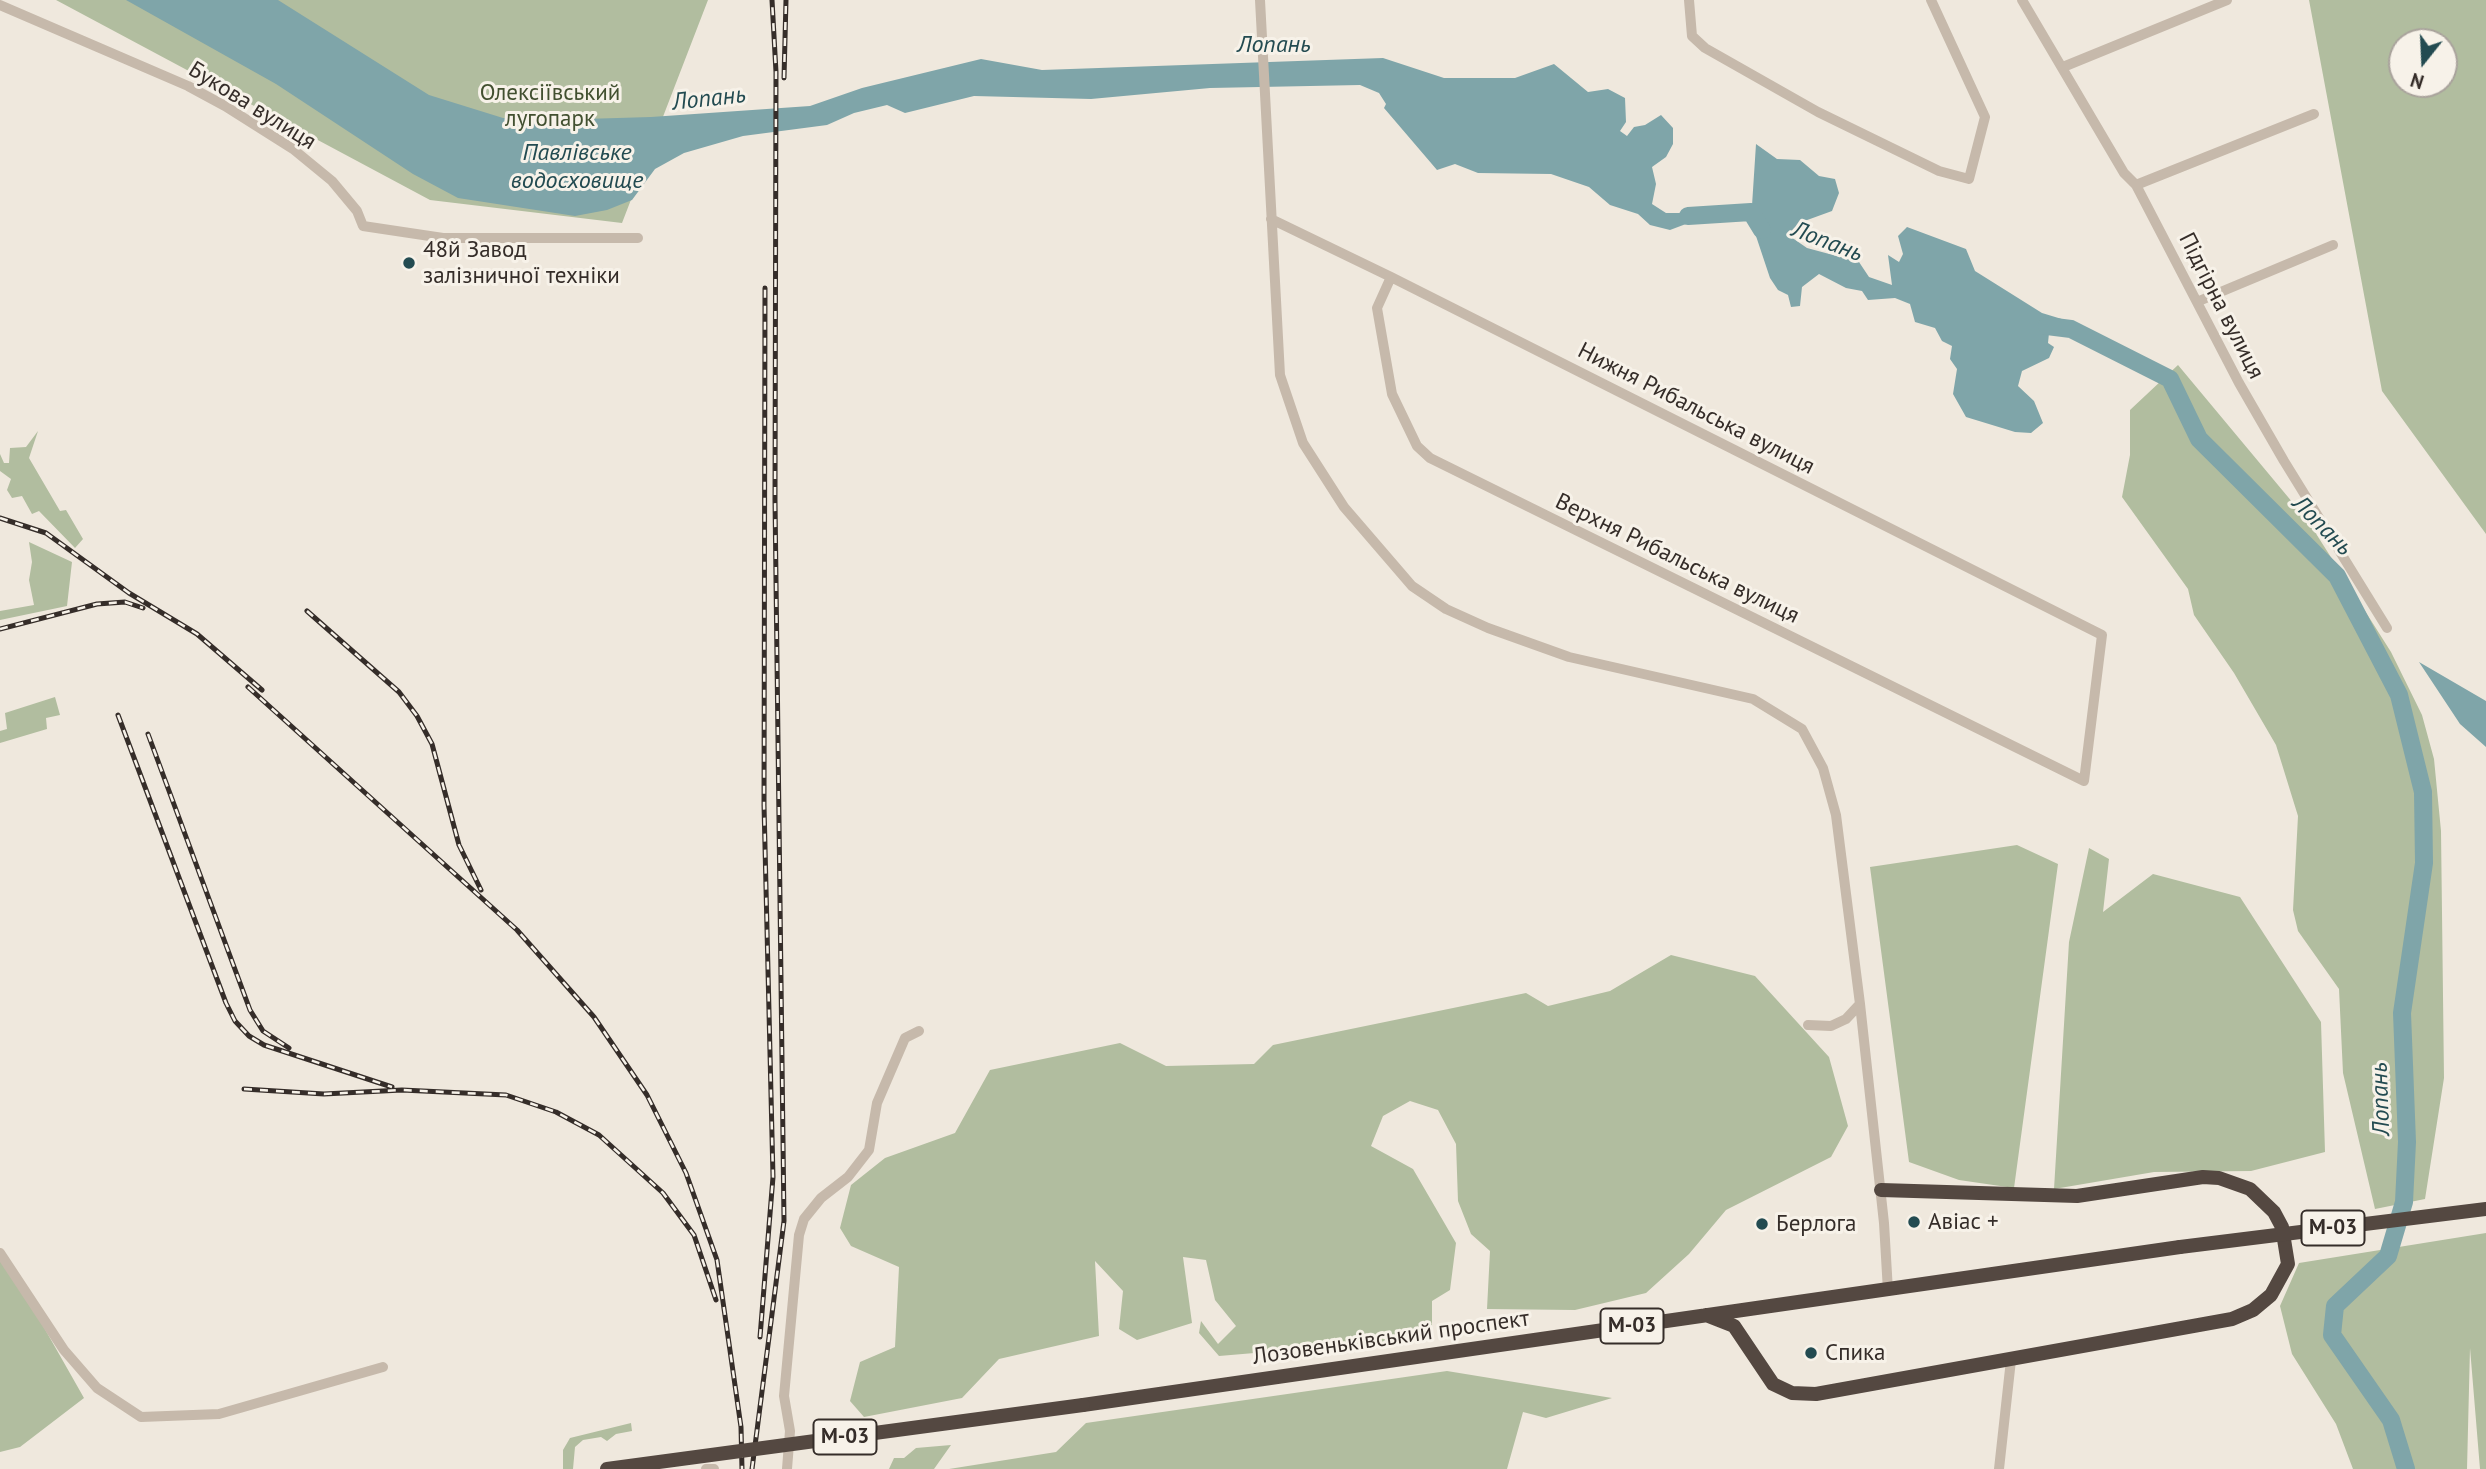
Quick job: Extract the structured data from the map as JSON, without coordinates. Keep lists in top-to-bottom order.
{
  "streets": {
    "highway": ["М-03", "Лозовеньківський проспект"],
    "street": [
      "Букова вулиця",
      "Підгірна вулиця",
      "Нижня Рибальська вулиця",
      "Верхня Рибальська вулиця"
    ]
  },
  "crossings": [
    ["Нижня Рибальська вулиця", "Верхня Рибальська вулиця"]
  ],
  "water": ["Лопань", "Павлівське водосховище"],
  "parks": ["Олексіївський лугопарк"],
  "places": [
    "48й Завод залізничної техніки",
    "Авiас +",
    "Берлога",
    "Спика"
  ],
  "north": "bottom"
}
